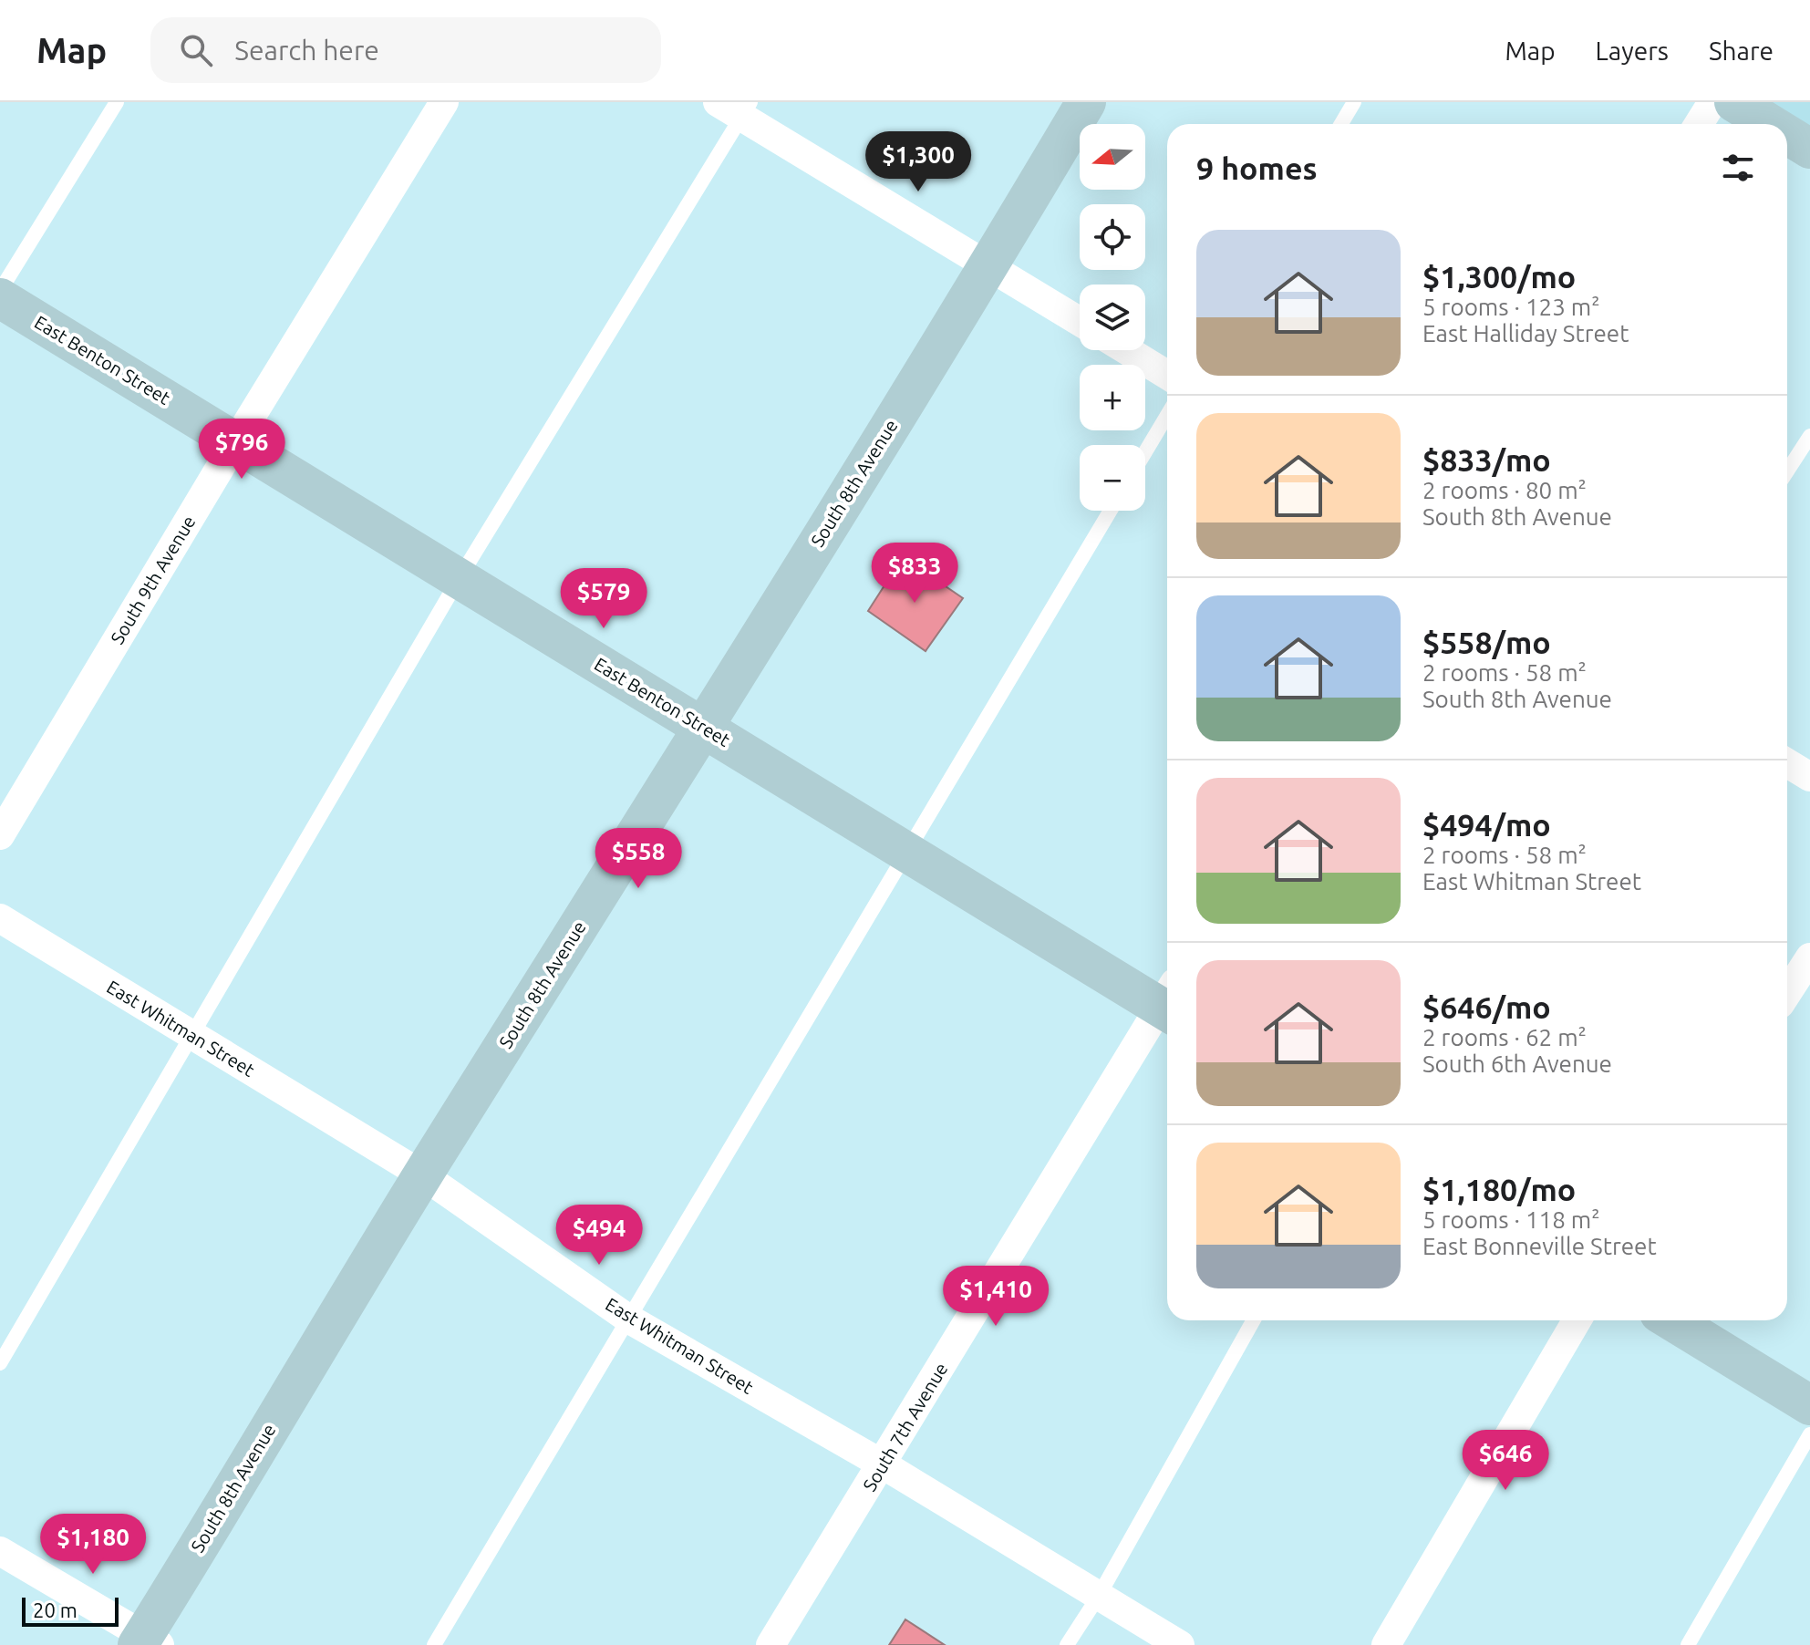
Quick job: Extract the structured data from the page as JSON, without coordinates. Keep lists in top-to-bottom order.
{
  "streets": {
    "street": [
      "East Benton Street",
      "South 8th Avenue",
      "South 9th Avenue",
      "East Whitman Street",
      "South 7th Avenue"
    ]
  },
  "crossings": [
    ["East Benton Street", "South 8th Avenue"],
    ["East Benton Street", "South 9th Avenue"],
    ["South 8th Avenue", "East Whitman Street"],
    ["East Whitman Street", "South 7th Avenue"]
  ],
  "scale_bar": "20 m",
  "north": "left",
  "page": {
    "header": "Map",
    "search": "Search here",
    "nav": ["Map", "Layers", "Share"],
    "map_buttons": ["+", "−"],
    "heading": "9 homes",
    "price": [
      "$1,300",
      "$796",
      "$833",
      "$579",
      "$558",
      "$494",
      "$1,410",
      "$646",
      "$1,180"
    ],
    "list": [
      {
        "name": "$1,300/mo",
        "note": "5 rooms · 123 m² · East Halliday Street"
      },
      {
        "name": "$833/mo",
        "note": "2 rooms · 80 m² · South 8th Avenue"
      },
      {
        "name": "$558/mo",
        "note": "2 rooms · 58 m² · South 8th Avenue"
      },
      {
        "name": "$494/mo",
        "note": "2 rooms · 58 m² · East Whitman Street"
      },
      {
        "name": "$646/mo",
        "note": "2 rooms · 62 m² · South 6th Avenue"
      },
      {
        "name": "$1,180/mo",
        "note": "5 rooms · 118 m² · East Bonneville Street"
      }
    ],
    "scale": "20 m"
  }
}
